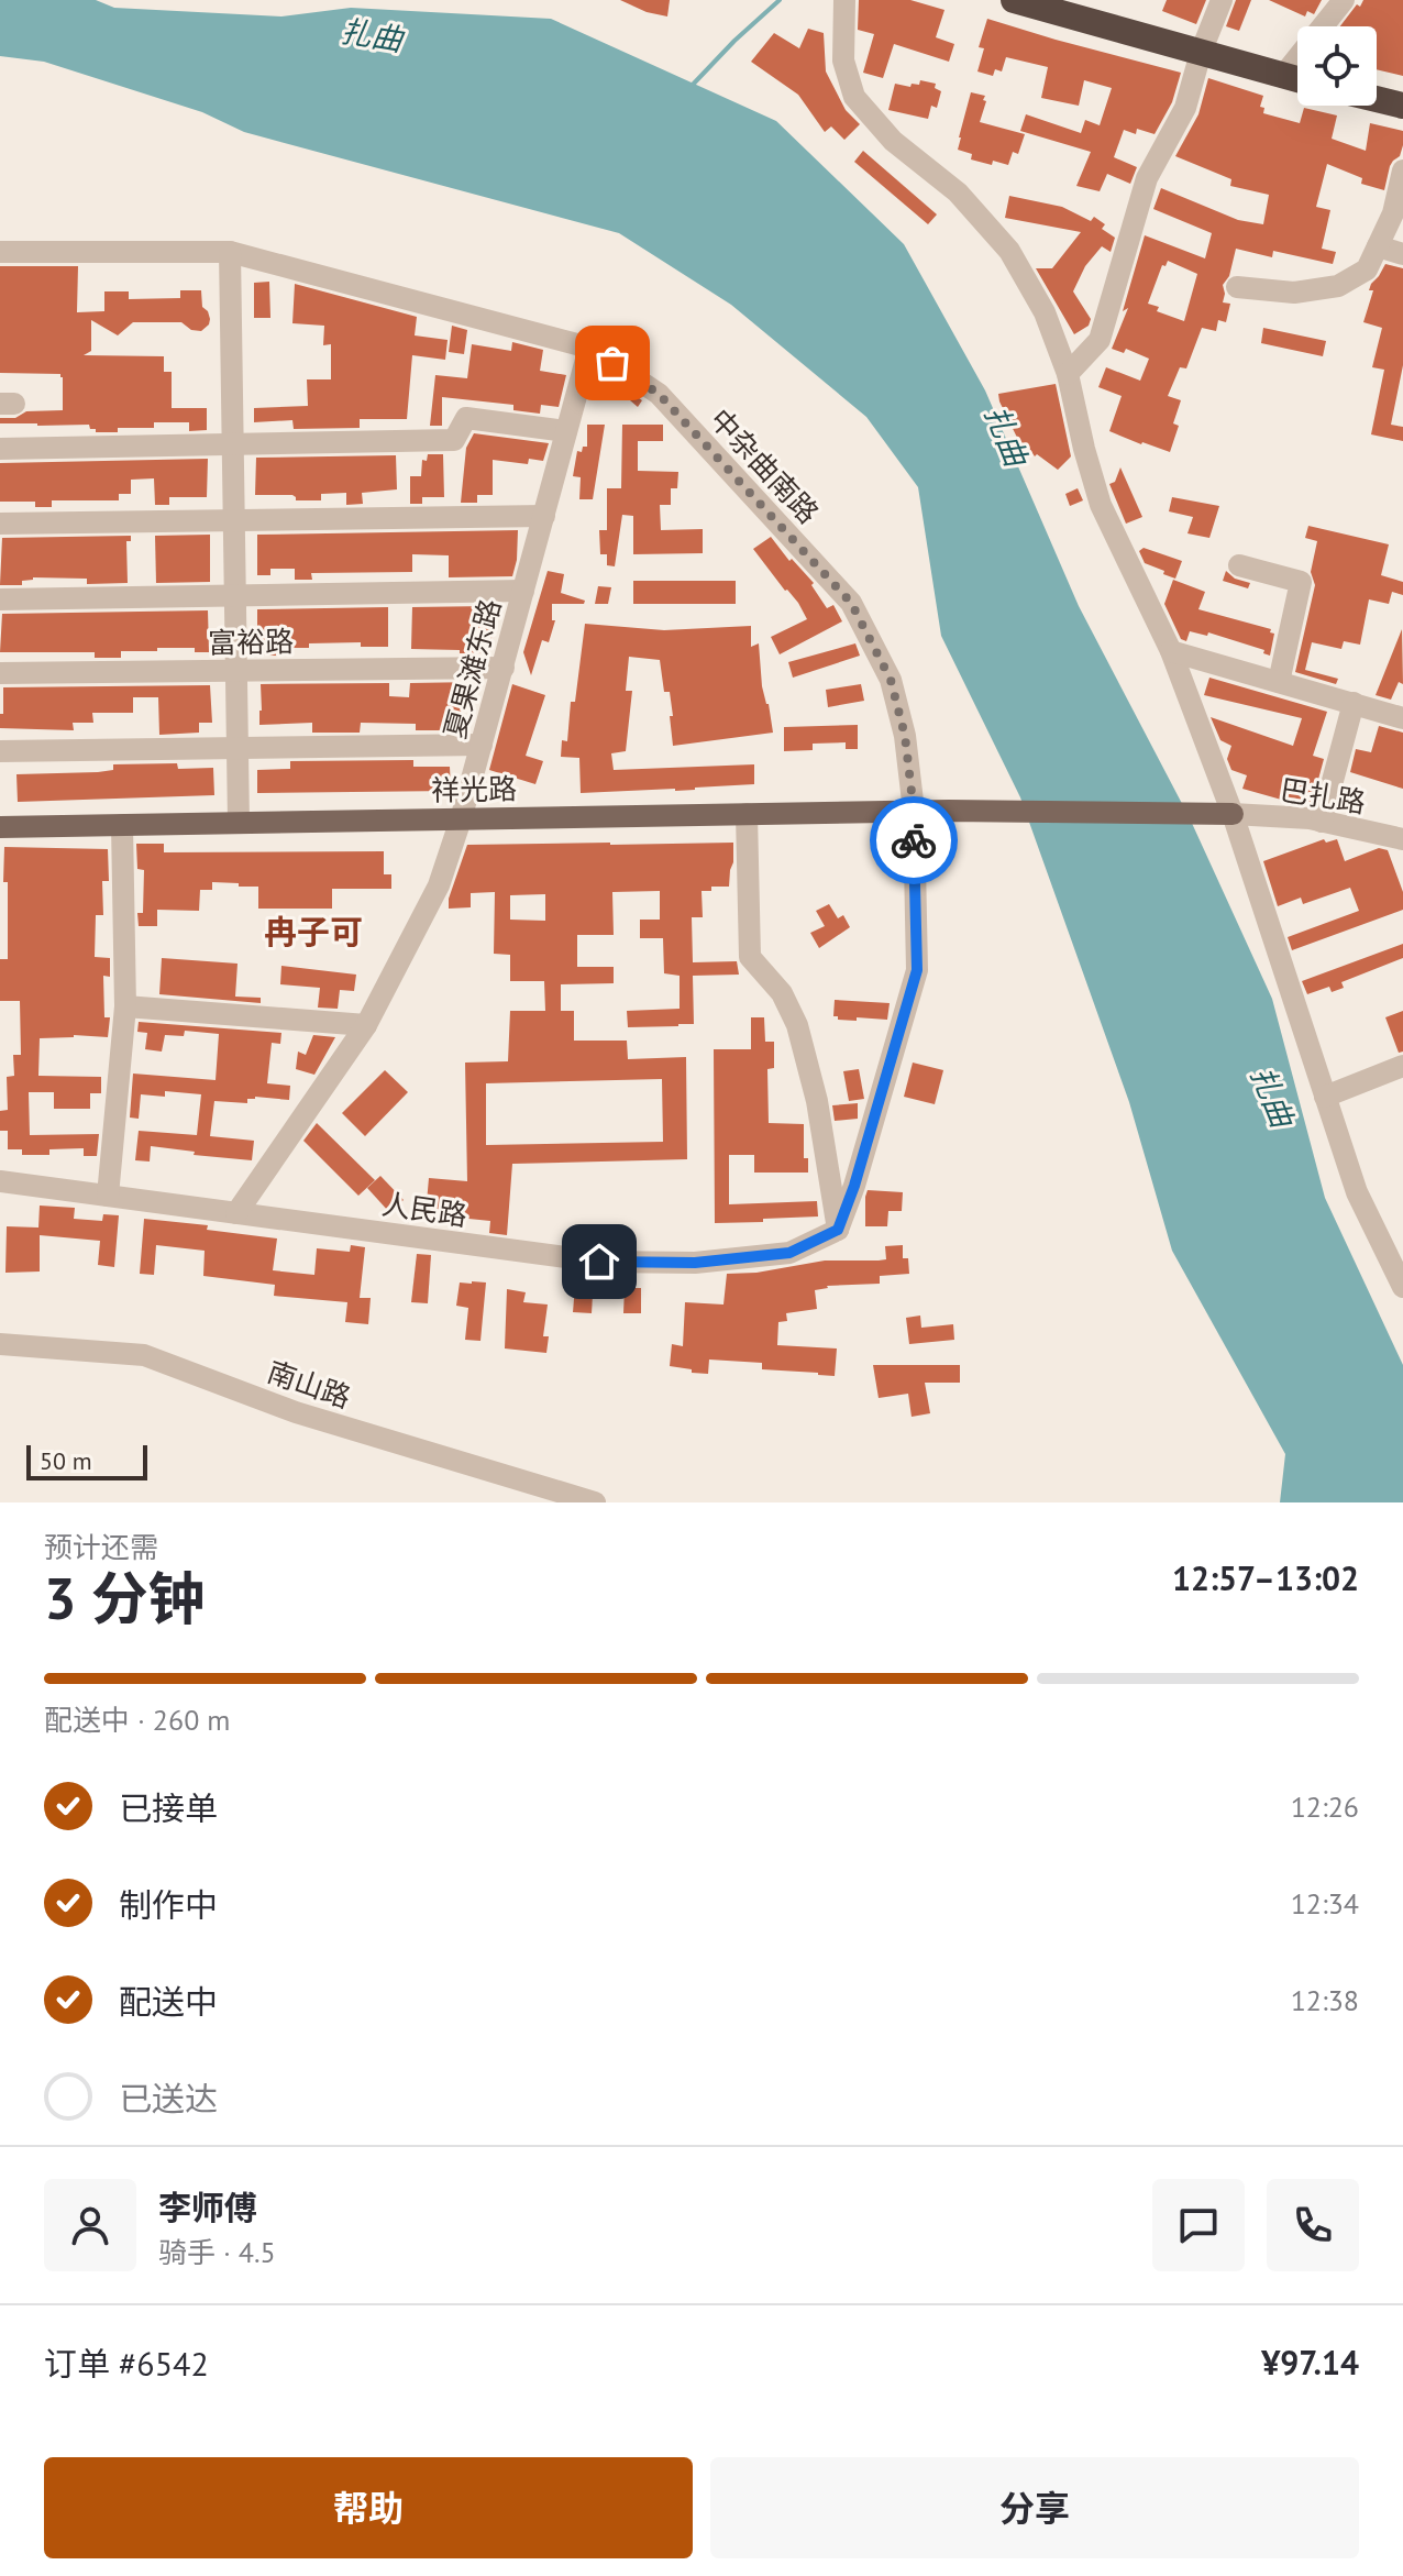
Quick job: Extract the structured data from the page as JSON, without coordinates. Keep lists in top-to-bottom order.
{
  "streets": {
    "main road": ["祥光路"],
    "street": [
      "中杂曲南路",
      "富裕路",
      "夏果滩东路",
      "巴扎路",
      "人民路",
      "南山路"
    ]
  },
  "crossings": [
    ["中杂曲南路", "夏果滩东路"],
    ["中杂曲南路", "祥光路"],
    ["中杂曲南路", "人民路"],
    ["富裕路", "夏果滩东路"],
    ["夏果滩东路", "祥光路"],
    ["夏果滩东路", "人民路"],
    ["祥光路", "巴扎路"]
  ],
  "districts": ["冉子可"],
  "water": ["扎曲"],
  "scale_bar": "50 m",
  "page": {
    "scale": "50 m",
    "heading": ["3 分钟", "预计还需", "12:57–13:02"],
    "panel": [
      "李师傅",
      "骑手 · 4.5",
      "订单 #6542",
      "¥97.14"
    ],
    "bar": "配送中 · 260 m",
    "list": [
      ["已接单", "12:26"],
      ["制作中", "12:34"],
      ["配送中", "12:38"],
      "已送达"
    ],
    "buttons": ["帮助", "分享"]
  }
}
